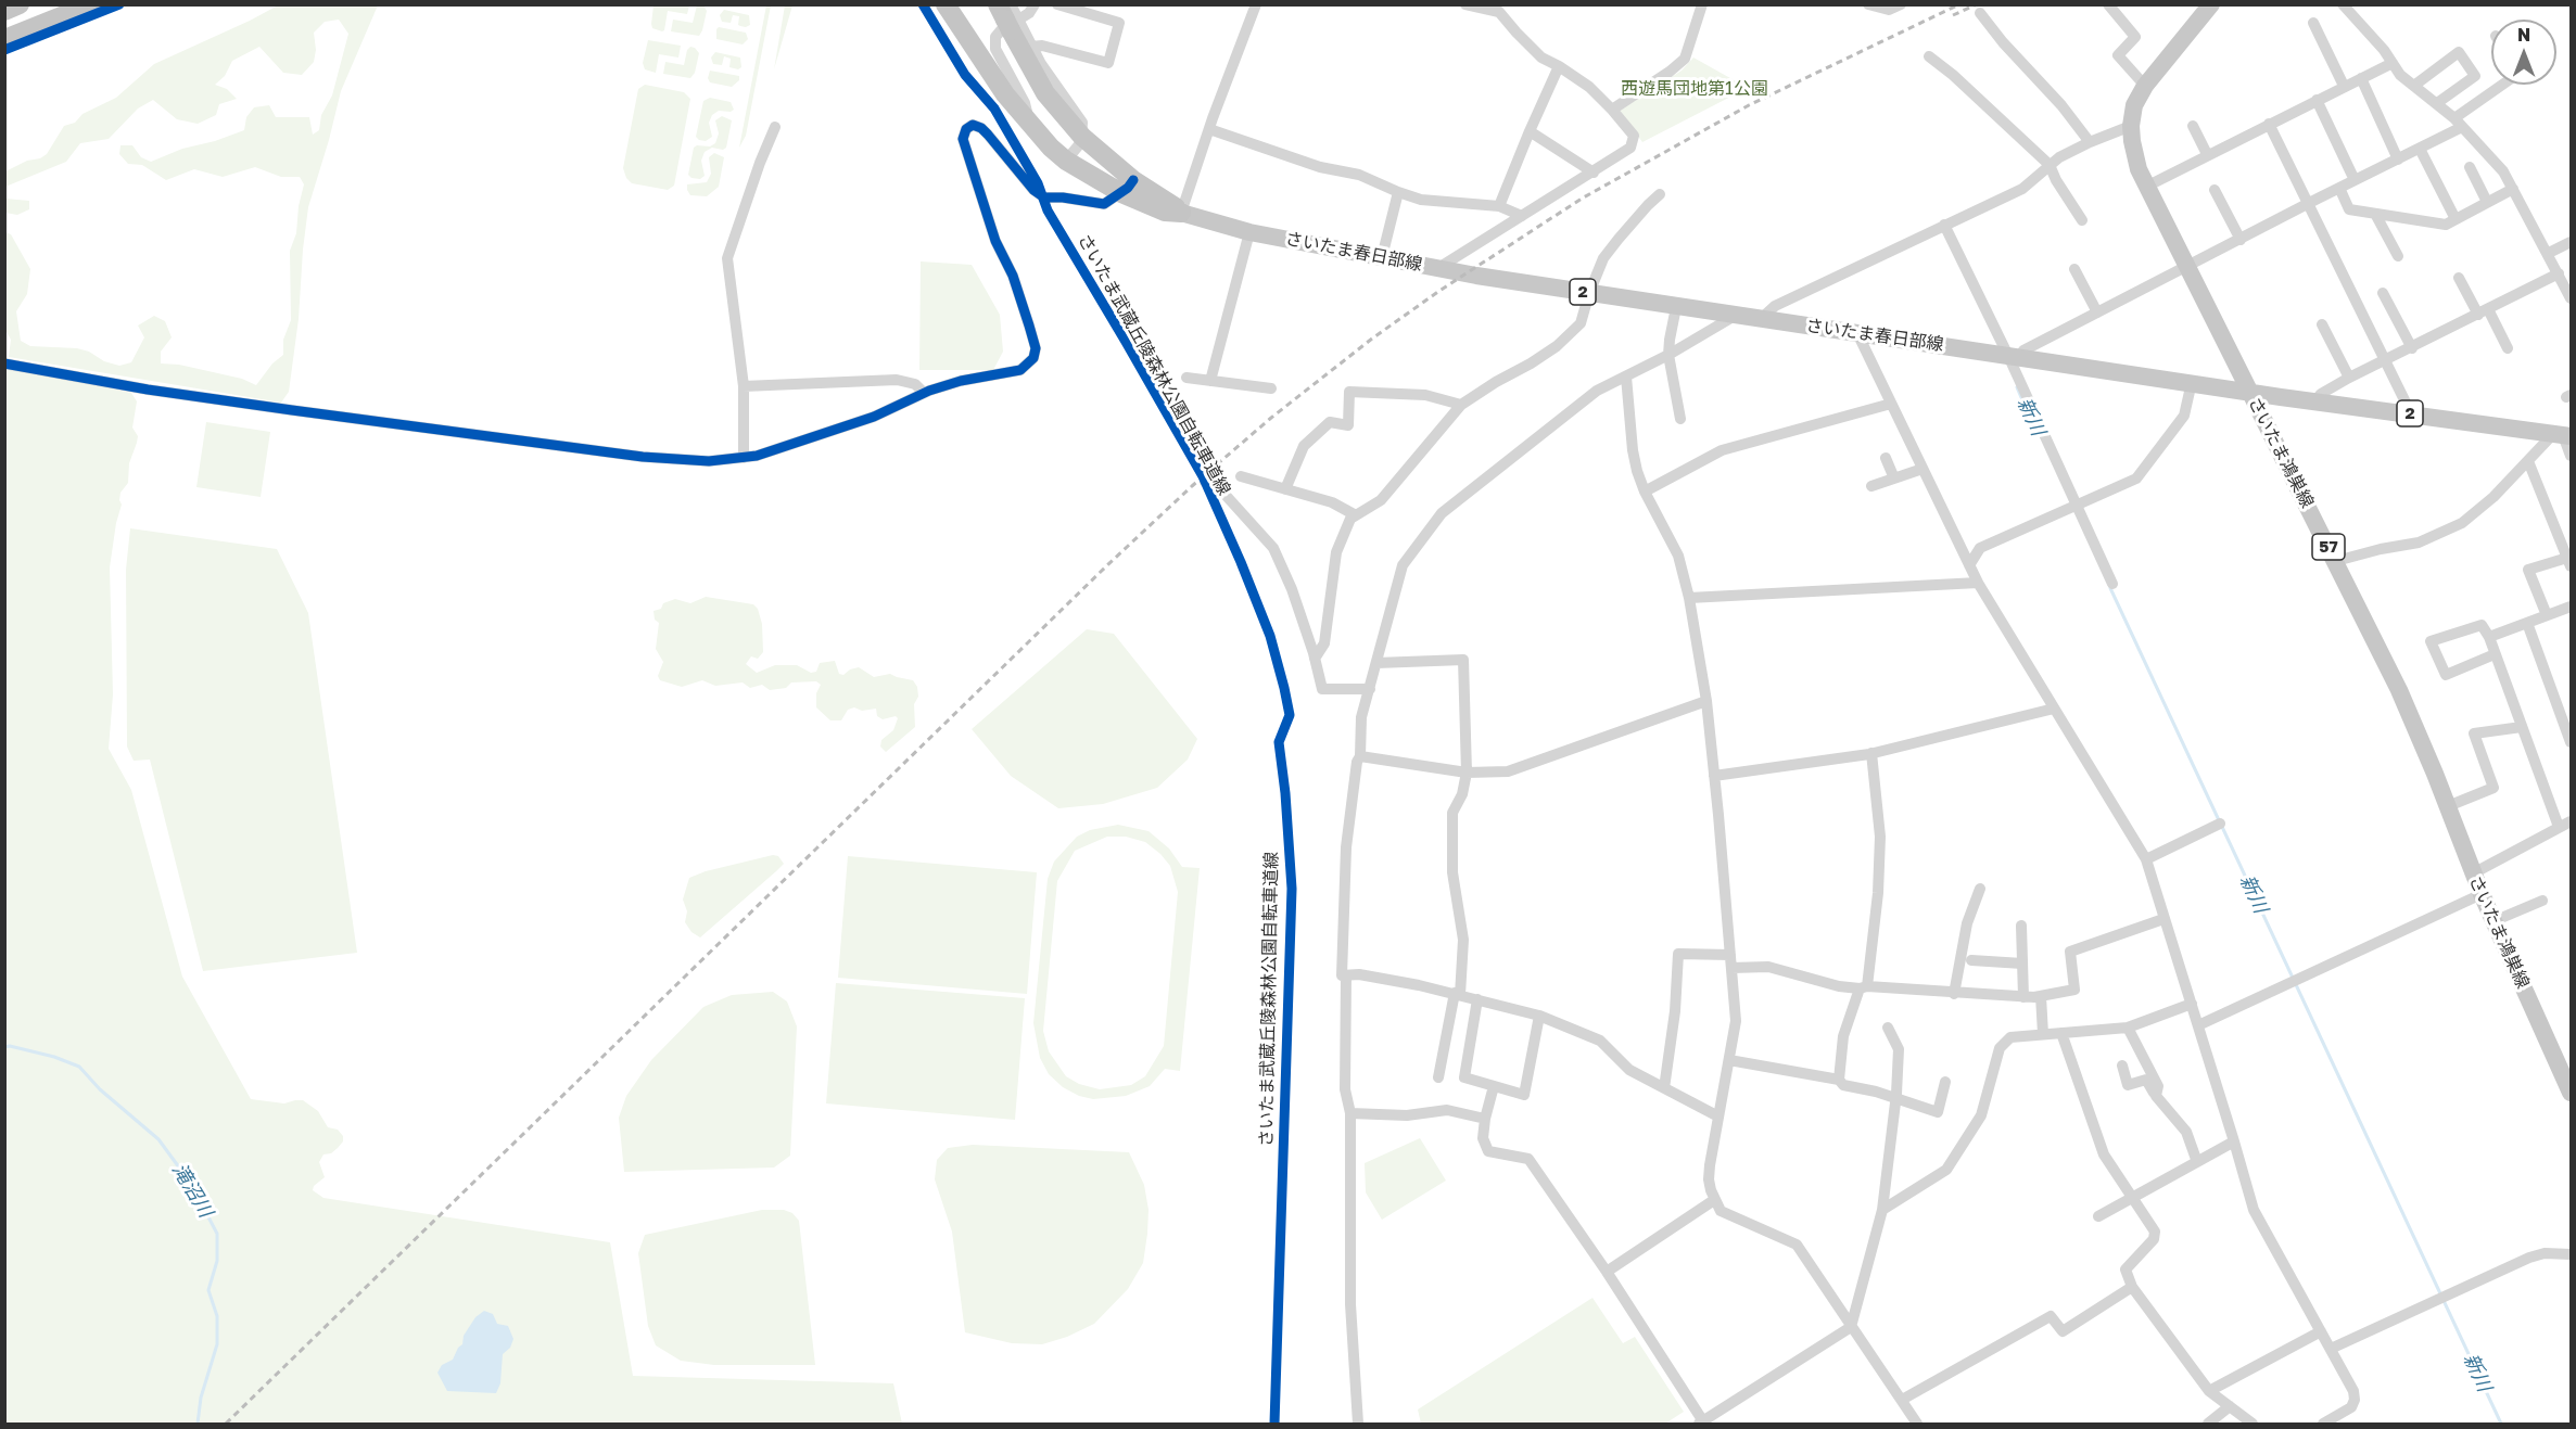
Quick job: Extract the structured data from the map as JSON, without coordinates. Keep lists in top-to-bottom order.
{
  "streets": {
    "main road": [
      "さいたま春日部線",
      "2",
      "さいたま鴻巣線",
      "57"
    ],
    "cycle path": ["さいたま武蔵丘陵森林公園自転車道線"]
  },
  "crossings": [
    ["さいたま春日部線", "さいたま鴻巣線"]
  ],
  "water": ["新川", "滝沼川"],
  "parks": ["西遊馬団地第1公園"],
  "north": "top"
}
